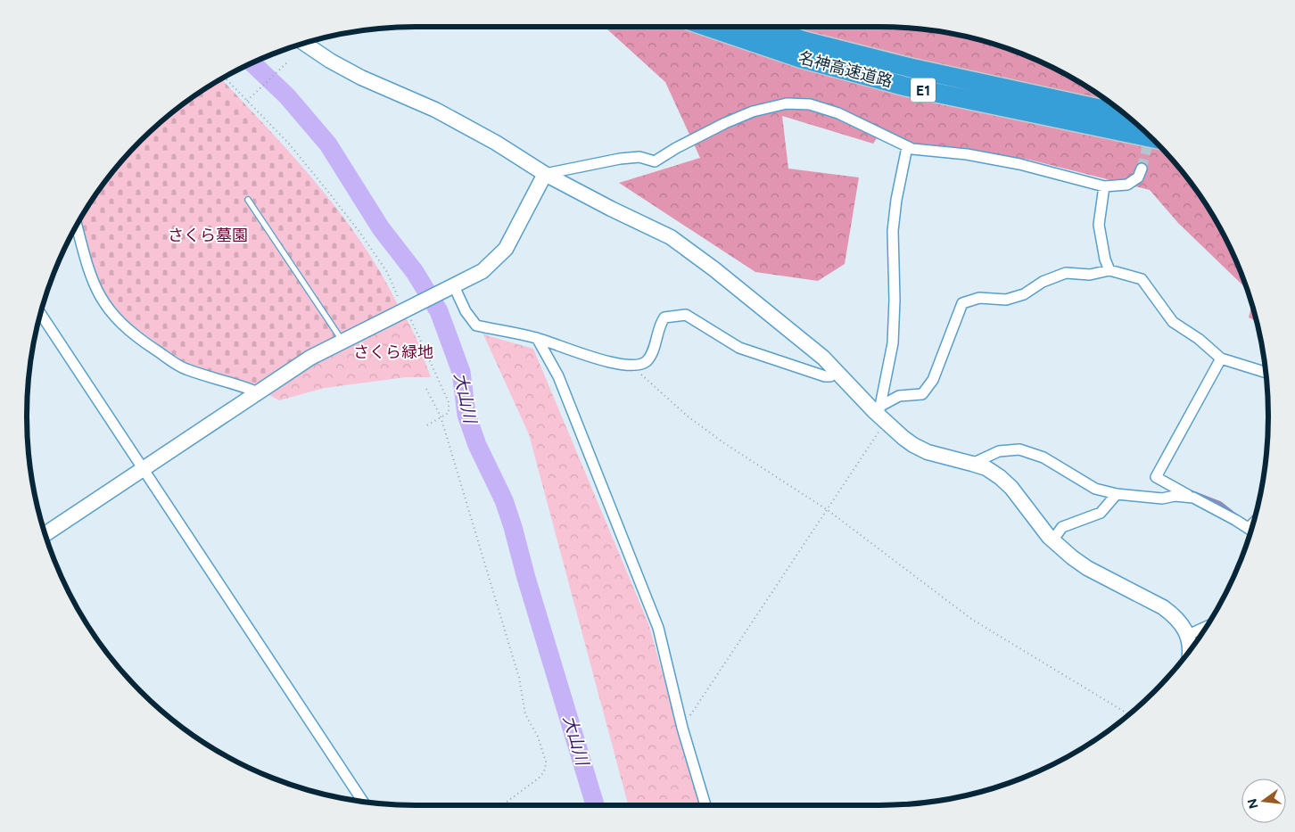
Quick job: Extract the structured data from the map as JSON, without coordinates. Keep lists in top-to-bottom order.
{
  "streets": {
    "highway": ["名神高速道路", "E1"]
  },
  "water": ["大山川"],
  "parks": ["さくら墓園", "さくら緑地"],
  "north": "left"
}
